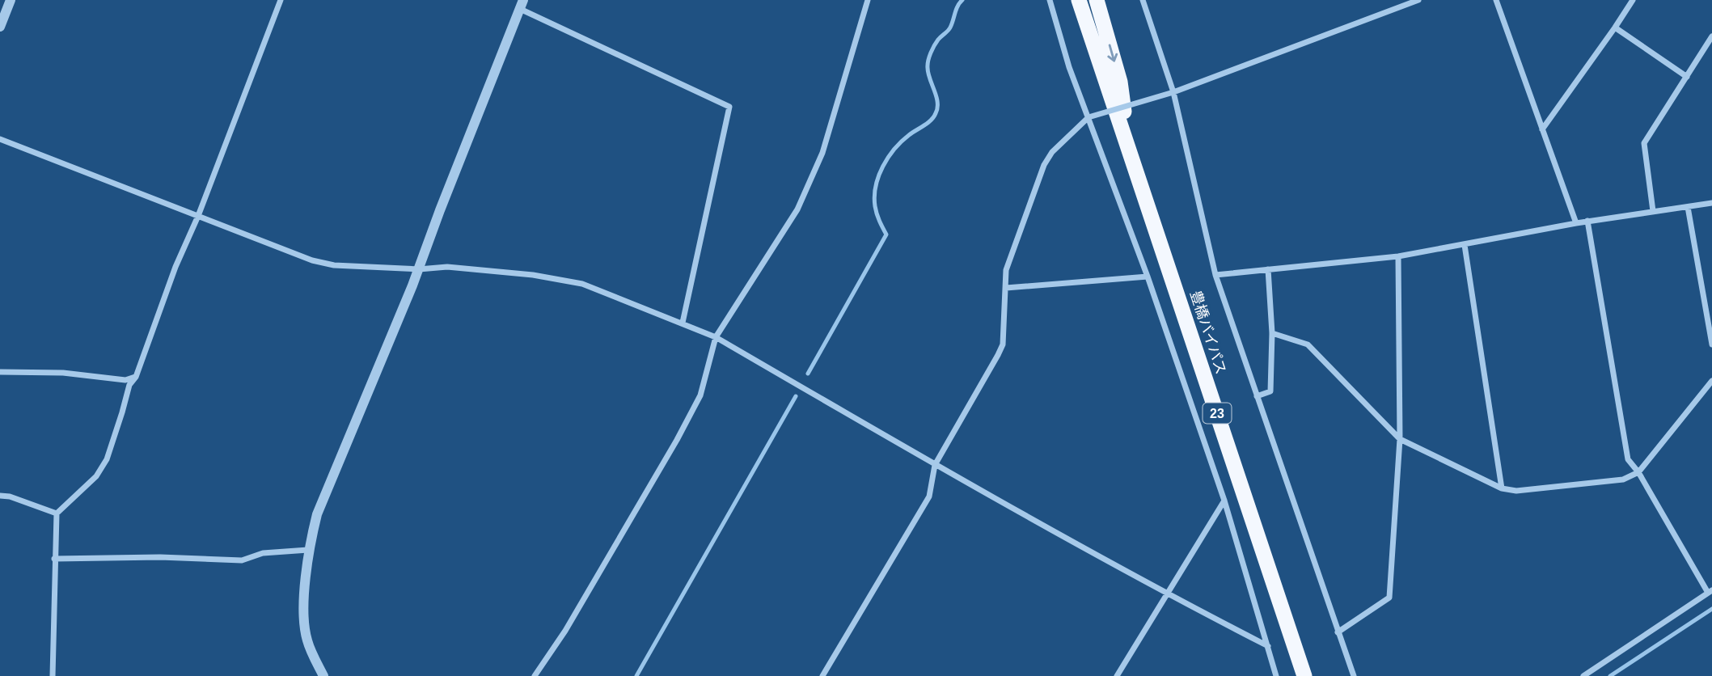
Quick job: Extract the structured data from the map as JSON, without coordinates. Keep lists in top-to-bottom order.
{
  "streets": {
    "highway": ["豊橋バイパス", "23"]
  },
  "crossings": [
    ["豊橋バイパス", "23"]
  ]
}
